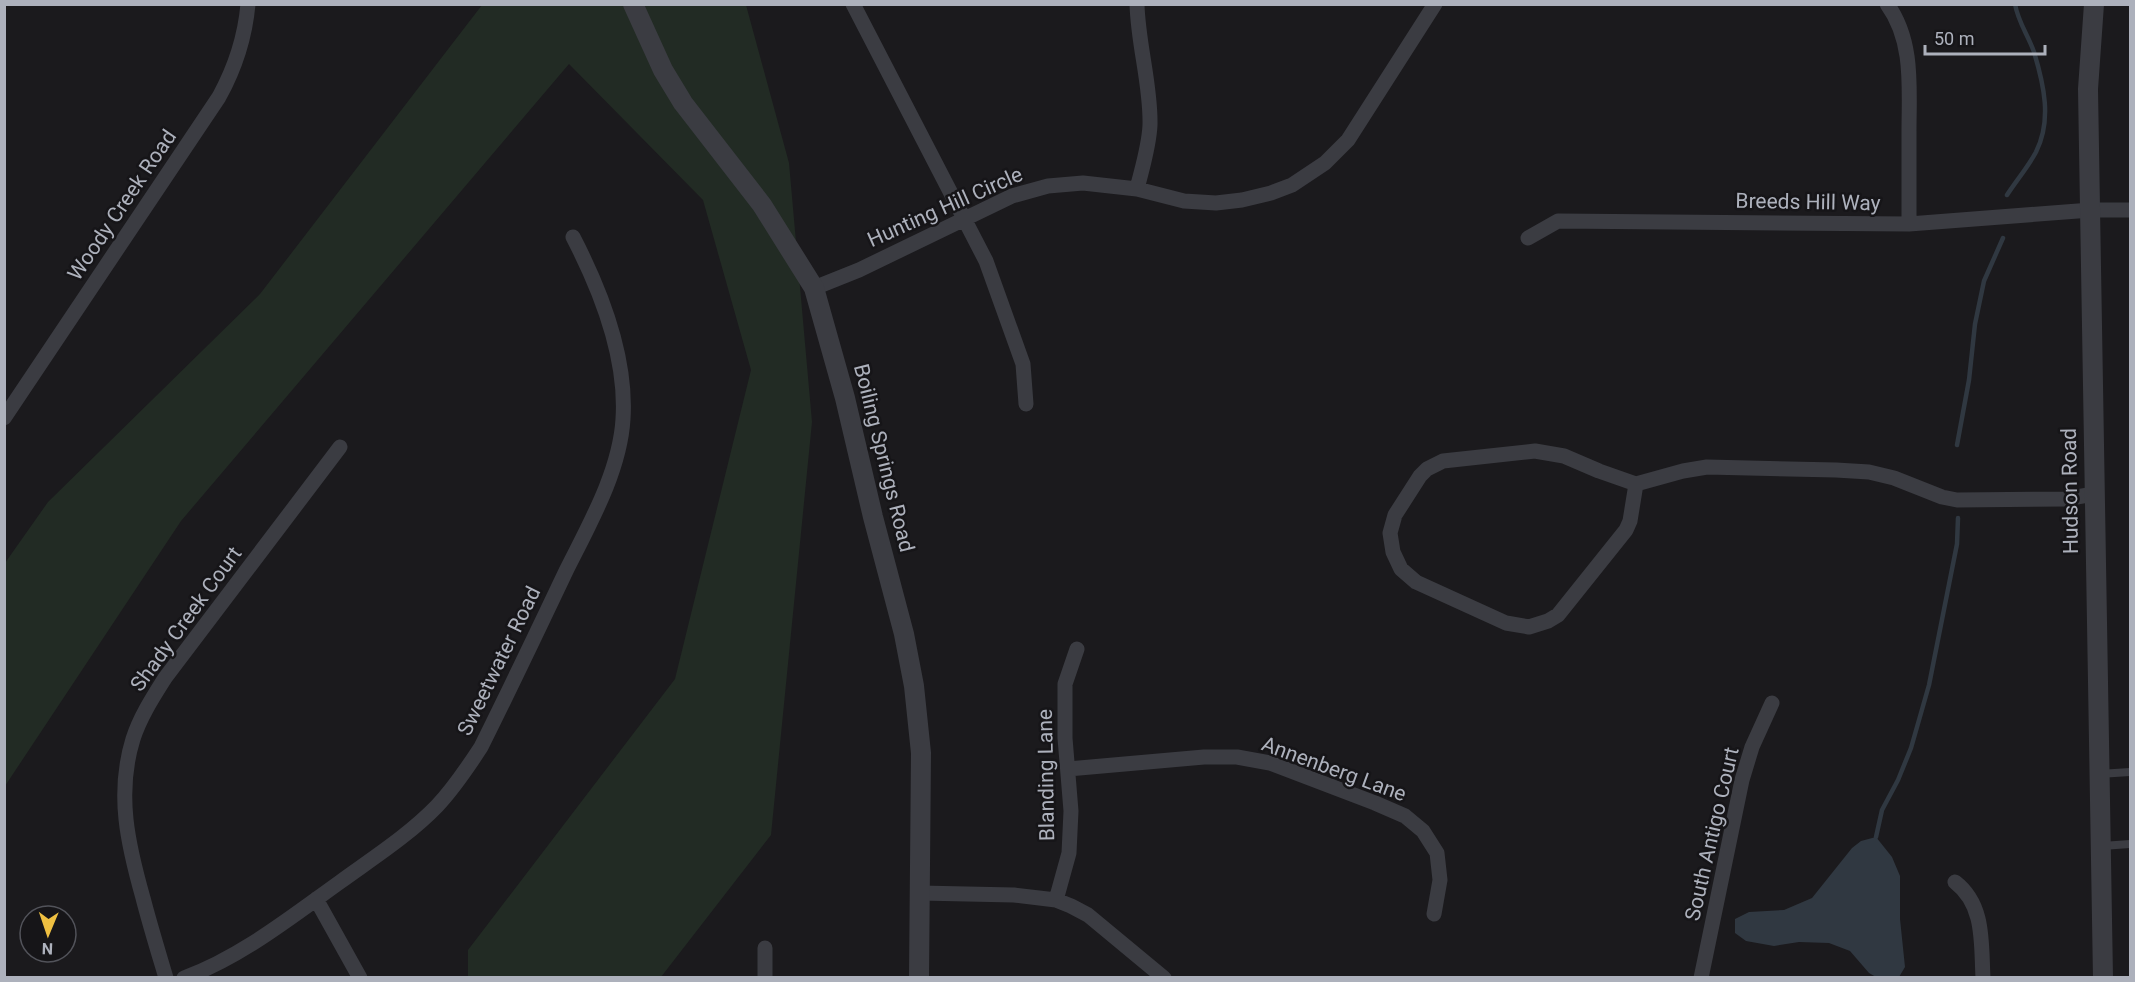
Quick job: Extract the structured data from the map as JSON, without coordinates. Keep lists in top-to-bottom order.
{
  "streets": {
    "street": [
      "Breeds Hill Way",
      "Woody Creek Road",
      "Hunting Hill Circle",
      "Boiling Springs Road",
      "Hudson Road",
      "Shady Creek Court",
      "Sweetwater Road",
      "Annenberg Lane",
      "Blanding Lane",
      "South Antigo Court"
    ]
  },
  "crossings": [
    ["Breeds Hill Way", "Hudson Road"],
    ["Hunting Hill Circle", "Boiling Springs Road"],
    ["Annenberg Lane", "Blanding Lane"]
  ],
  "scale_bar": "50 m",
  "north": "bottom"
}
